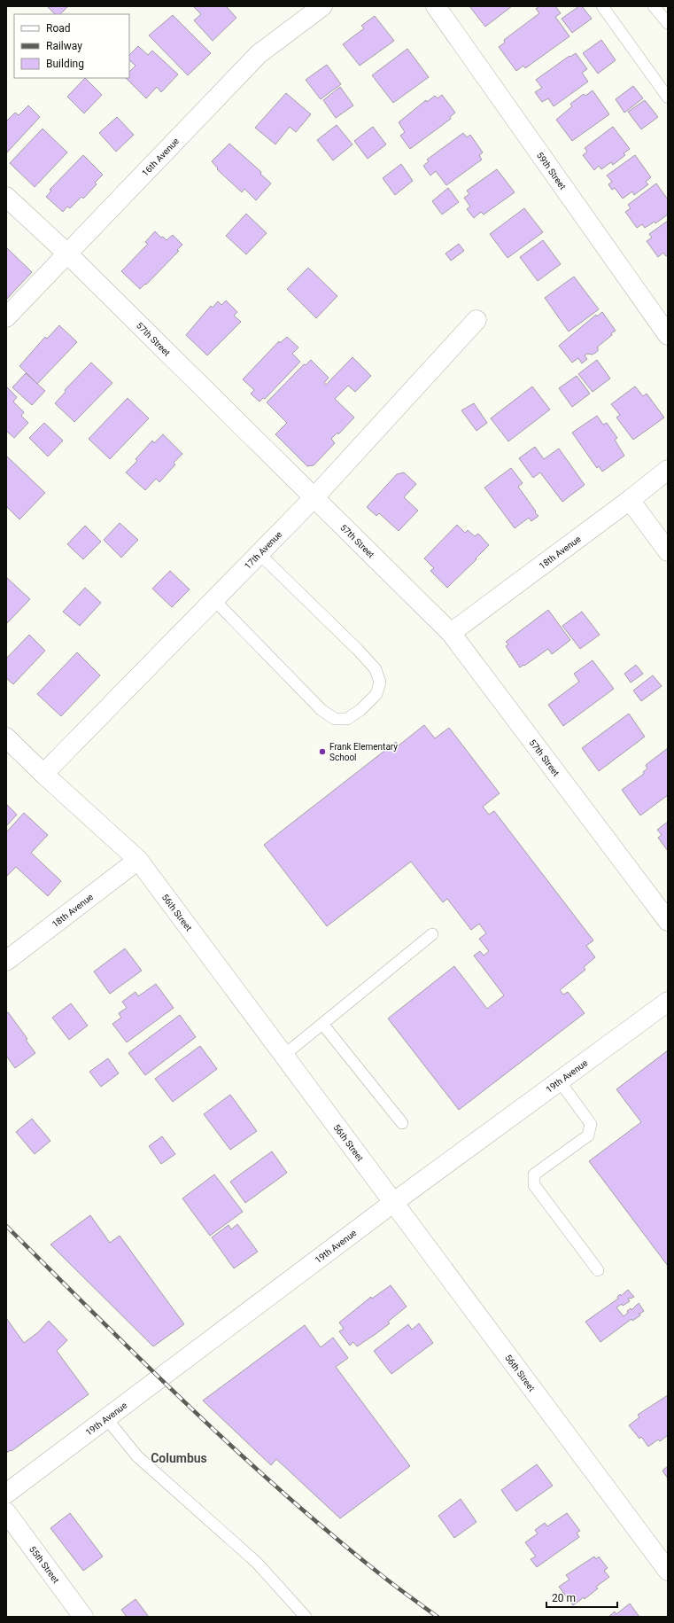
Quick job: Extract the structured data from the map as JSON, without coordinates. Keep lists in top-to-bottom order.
{
  "streets": {
    "street": [
      "16th Avenue",
      "59th Street",
      "57th Street",
      "17th Avenue",
      "18th Avenue",
      "56th Street",
      "19th Avenue",
      "55th Street"
    ]
  },
  "crossings": [
    ["16th Avenue", "57th Street"],
    ["57th Street", "17th Avenue"],
    ["57th Street", "18th Avenue"],
    ["17th Avenue", "56th Street"],
    ["18th Avenue", "56th Street"],
    ["56th Street", "19th Avenue"]
  ],
  "districts": ["Columbus"],
  "places": ["Frank Elementary School"],
  "legend": ["Road", "Railway", "Building"],
  "scale_bar": "20 m"
}
